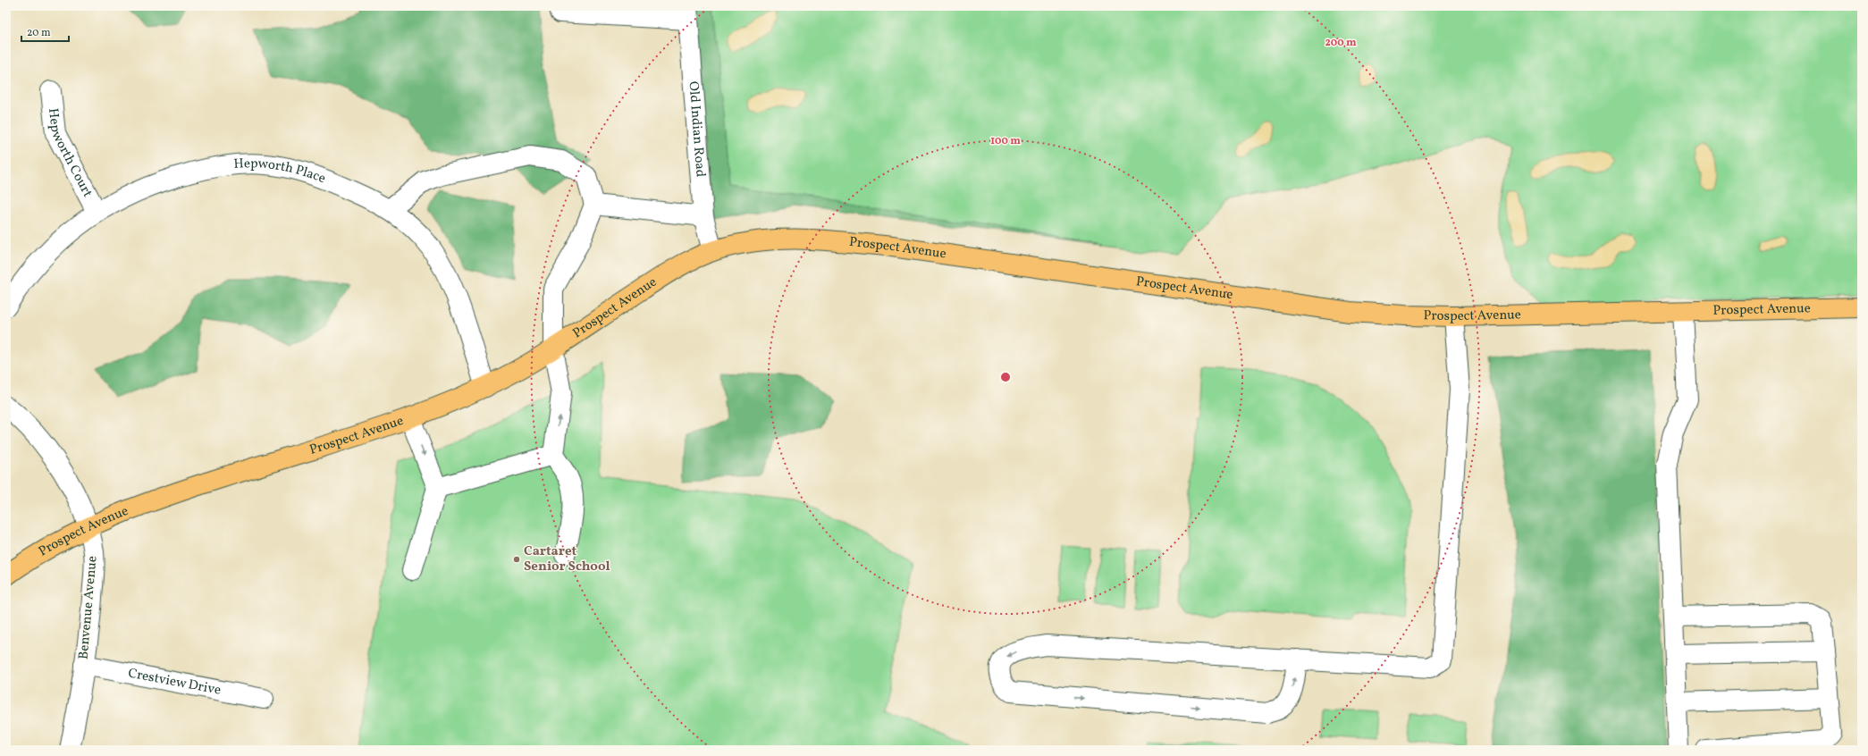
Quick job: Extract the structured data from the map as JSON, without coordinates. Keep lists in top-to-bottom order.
{
  "streets": {
    "main road": ["Prospect Avenue"],
    "street": [
      "Old Indian Road",
      "Hepworth Court",
      "Hepworth Place",
      "Benvenue Avenue",
      "Crestview Drive"
    ]
  },
  "crossings": [
    ["Old Indian Road", "Prospect Avenue"],
    ["Hepworth Court", "Hepworth Place"],
    ["Hepworth Place", "Prospect Avenue"],
    ["Prospect Avenue", "Benvenue Avenue"],
    ["Benvenue Avenue", "Crestview Drive"]
  ],
  "places": ["Cartaret Senior School"],
  "scale_bar": "20 m",
  "rings": ["200 m", "100 m"]
}
